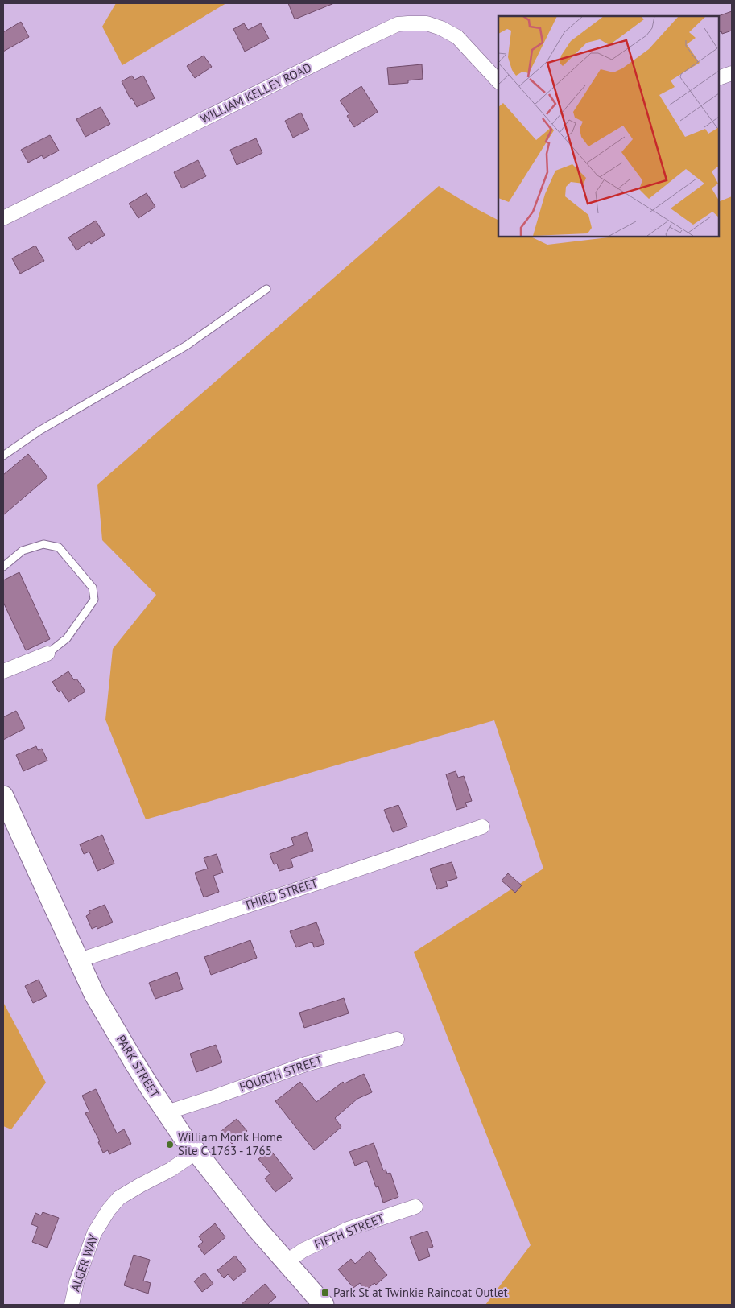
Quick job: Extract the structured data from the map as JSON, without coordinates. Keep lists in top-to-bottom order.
{
  "streets": {
    "main road": ["PARK STREET"],
    "street": [
      "WILLIAM KELLEY ROAD",
      "THIRD STREET",
      "FOURTH STREET",
      "FIFTH STREET",
      "ALGER WAY"
    ]
  },
  "crossings": [
    ["THIRD STREET", "PARK STREET"],
    ["PARK STREET", "FOURTH STREET"],
    ["PARK STREET", "FIFTH STREET"],
    ["PARK STREET", "ALGER WAY"]
  ],
  "places": {
    "other": ["William Monk Home Site C 1763 - 1765"],
    "transit": ["Park St at Twinkie Raincoat Outlet"]
  }
}
